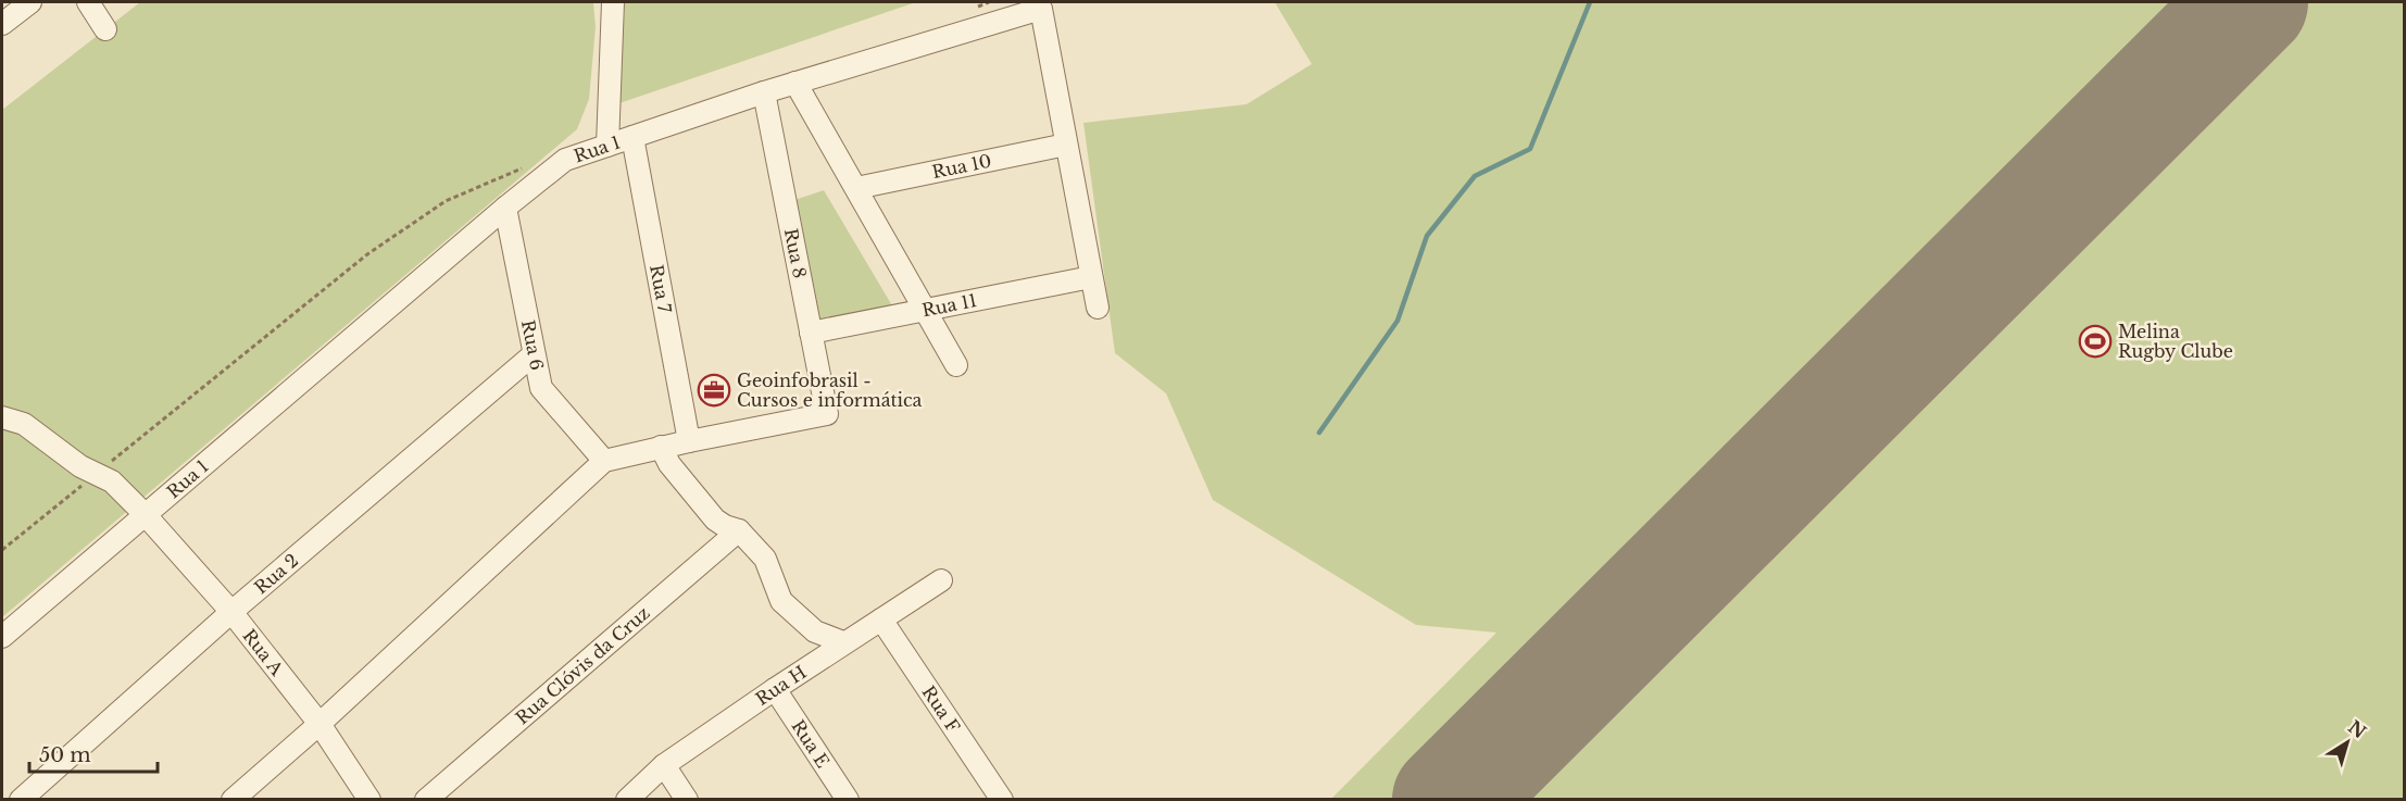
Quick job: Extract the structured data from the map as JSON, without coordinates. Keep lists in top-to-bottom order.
{
  "streets": {
    "street": [
      "Rua 1",
      "Rua 10",
      "Rua 8",
      "Rua 7",
      "Rua 11",
      "Rua 6",
      "Rua 2",
      "Rua A",
      "Rua Clóvis da Cruz",
      "Rua H",
      "Rua F",
      "Rua E"
    ]
  },
  "crossings": [
    ["Rua 1", "Rua 10"],
    ["Rua 1", "Rua 8"],
    ["Rua 1", "Rua 7"],
    ["Rua 1", "Rua 11"],
    ["Rua 1", "Rua 6"],
    ["Rua 1", "Rua A"],
    ["Rua 8", "Rua 7"],
    ["Rua 8", "Rua 11"],
    ["Rua 6", "Rua 2"],
    ["Rua 2", "Rua A"],
    ["Rua H", "Rua F"],
    ["Rua H", "Rua E"]
  ],
  "places": {
    "sports": ["Melina Rugby Clube"],
    "office": ["Geoinfobrasil - Cursos e informática"]
  },
  "scale_bar": "50 m",
  "north": "top right"
}
